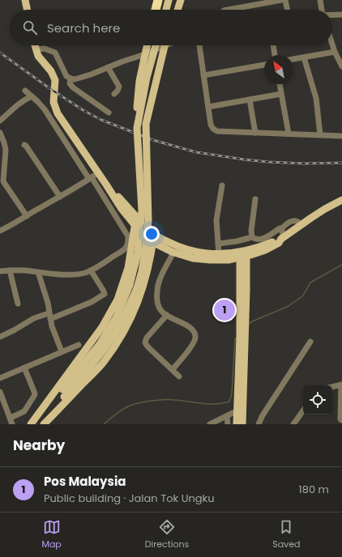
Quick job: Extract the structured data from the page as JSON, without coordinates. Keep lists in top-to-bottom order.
{
  "north": "top left",
  "page": {
    "search": "Search here",
    "pins": "1",
    "heading": "Nearby",
    "list": [
      {
        "mark": "1",
        "name": "Pos Malaysia",
        "note": "Public building · Jalan Tok Ungku",
        "value": "180 m"
      }
    ],
    "nav": ["Map", "Directions", "Saved"]
  }
}
